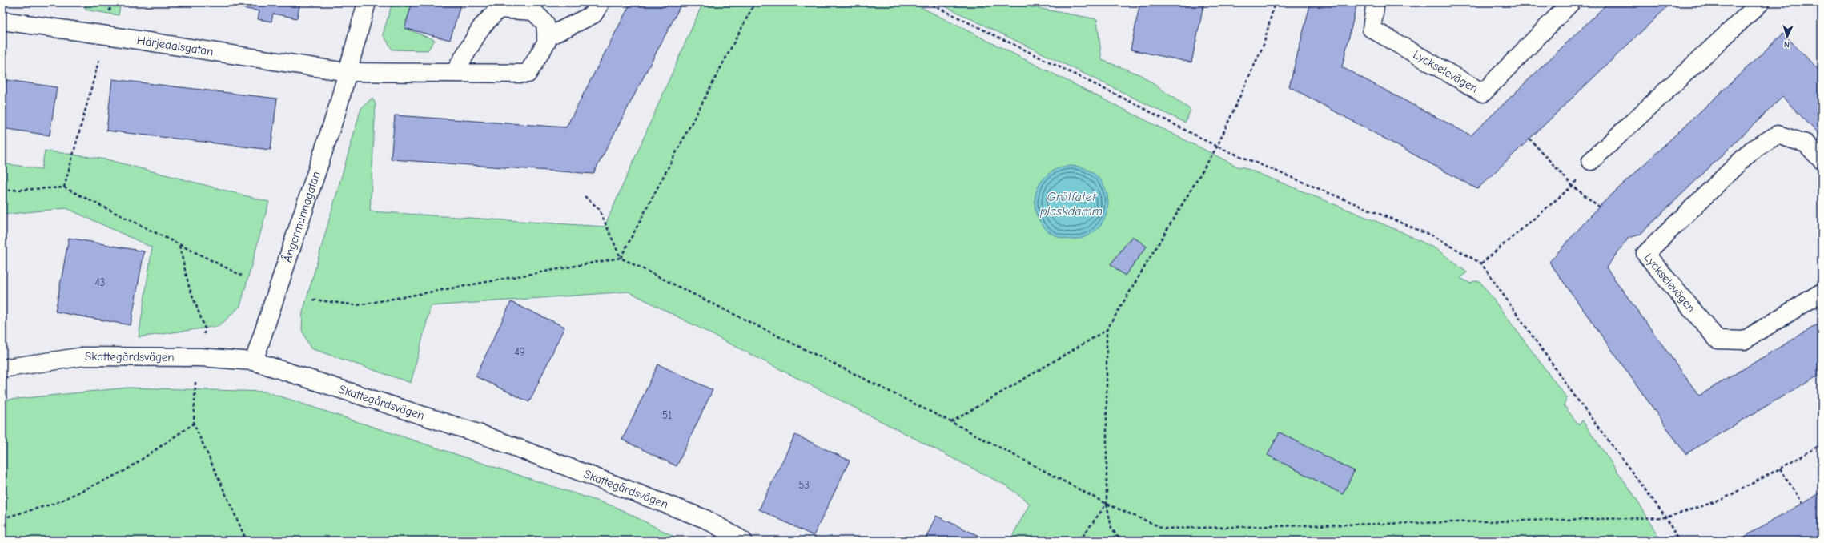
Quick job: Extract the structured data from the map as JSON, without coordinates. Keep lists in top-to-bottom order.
{
  "streets": {
    "street": [
      "Härjedalsgatan",
      "Lyckselevägen",
      "Ångermannagatan",
      "Skattegårdsvägen"
    ]
  },
  "crossings": [
    ["Härjedalsgatan", "Ångermannagatan"],
    ["Ångermannagatan", "Skattegårdsvägen"]
  ],
  "water": ["Grötfatet plaskdamm"],
  "house_numbers": [
    "43",
    "49",
    "51",
    "53"
  ],
  "north": "bottom"
}
